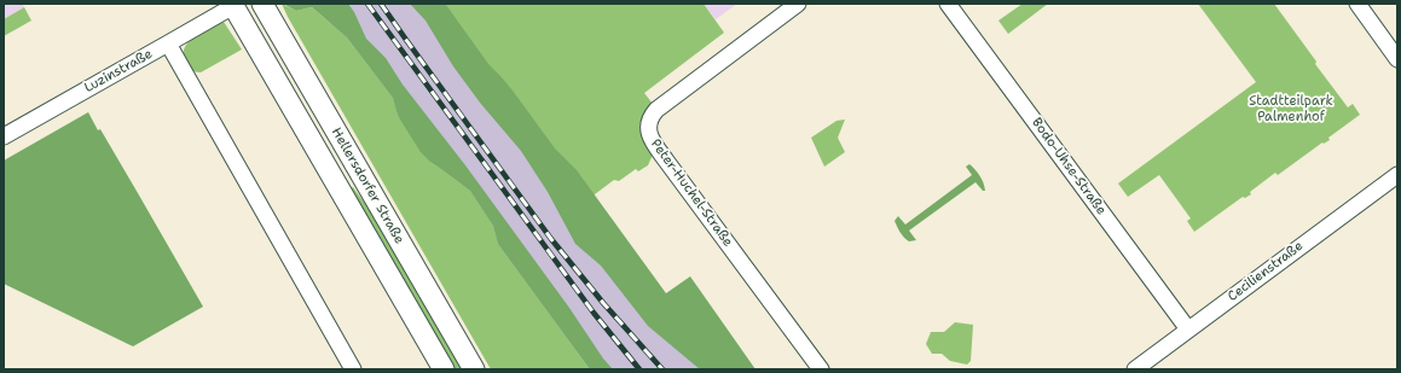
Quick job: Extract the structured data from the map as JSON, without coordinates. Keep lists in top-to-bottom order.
{
  "streets": {
    "main road": ["Hellersdorfer Straße"],
    "street": [
      "Luzinstraße",
      "Bodo-Uhse-Straße",
      "Peter-Huchel-Straße",
      "Cecilienstraße"
    ]
  },
  "crossings": [
    ["Luzinstraße", "Hellersdorfer Straße"],
    ["Bodo-Uhse-Straße", "Cecilienstraße"]
  ],
  "parks": ["Stadtteilpark Palmenhof"]
}
